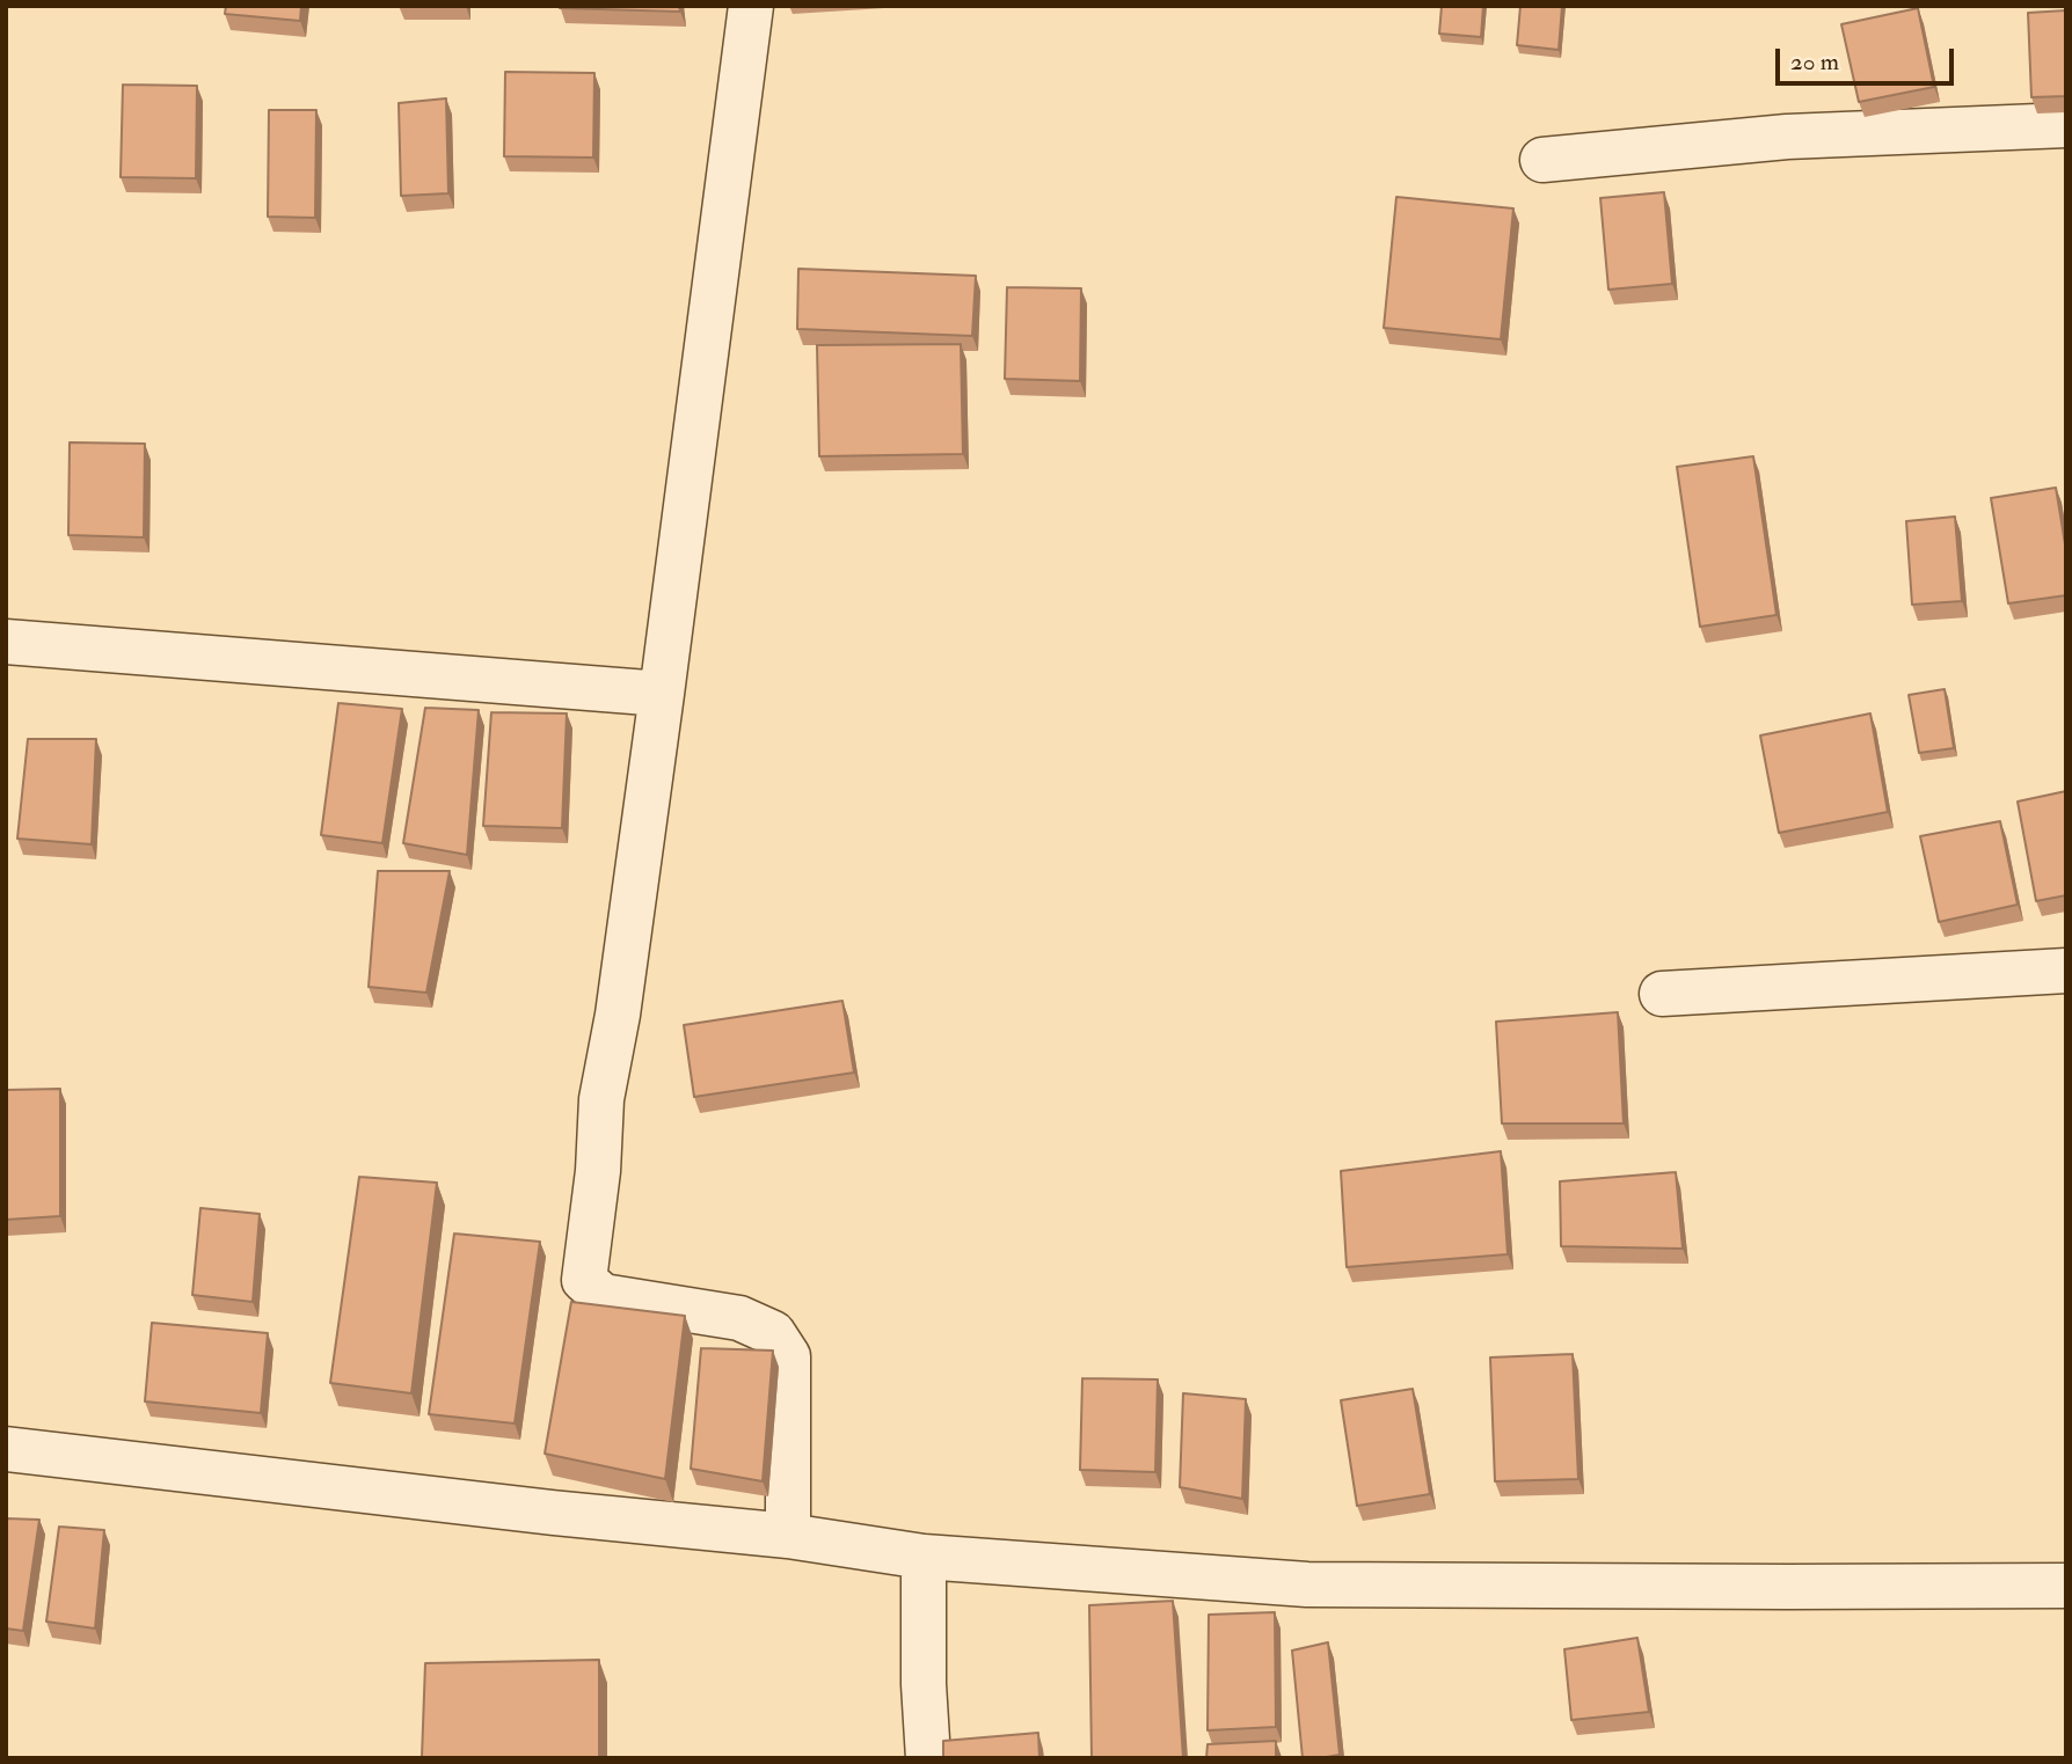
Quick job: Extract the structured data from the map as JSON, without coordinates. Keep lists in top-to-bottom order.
{
  "scale_bar": "20 m"
}
